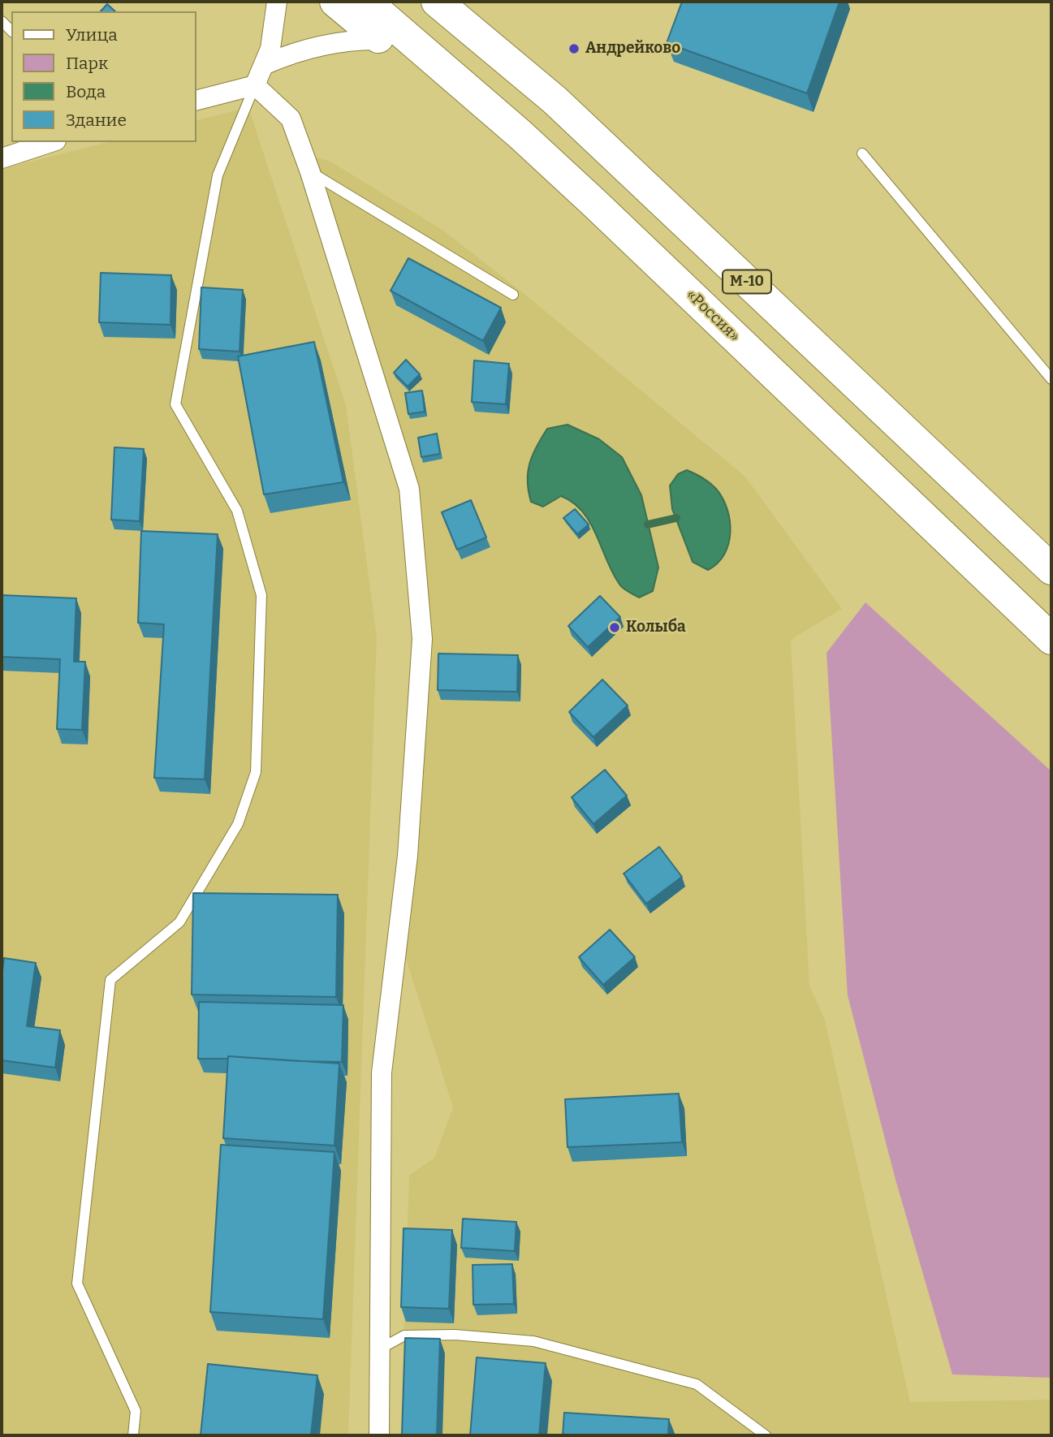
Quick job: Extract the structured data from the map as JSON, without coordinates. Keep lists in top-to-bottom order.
{
  "streets": {
    "highway": ["М-10", "«Россия»"]
  },
  "places": ["Андрейково", "Колыба"],
  "legend": [
    "Улица",
    "Парк",
    "Вода",
    "Здание"
  ]
}
